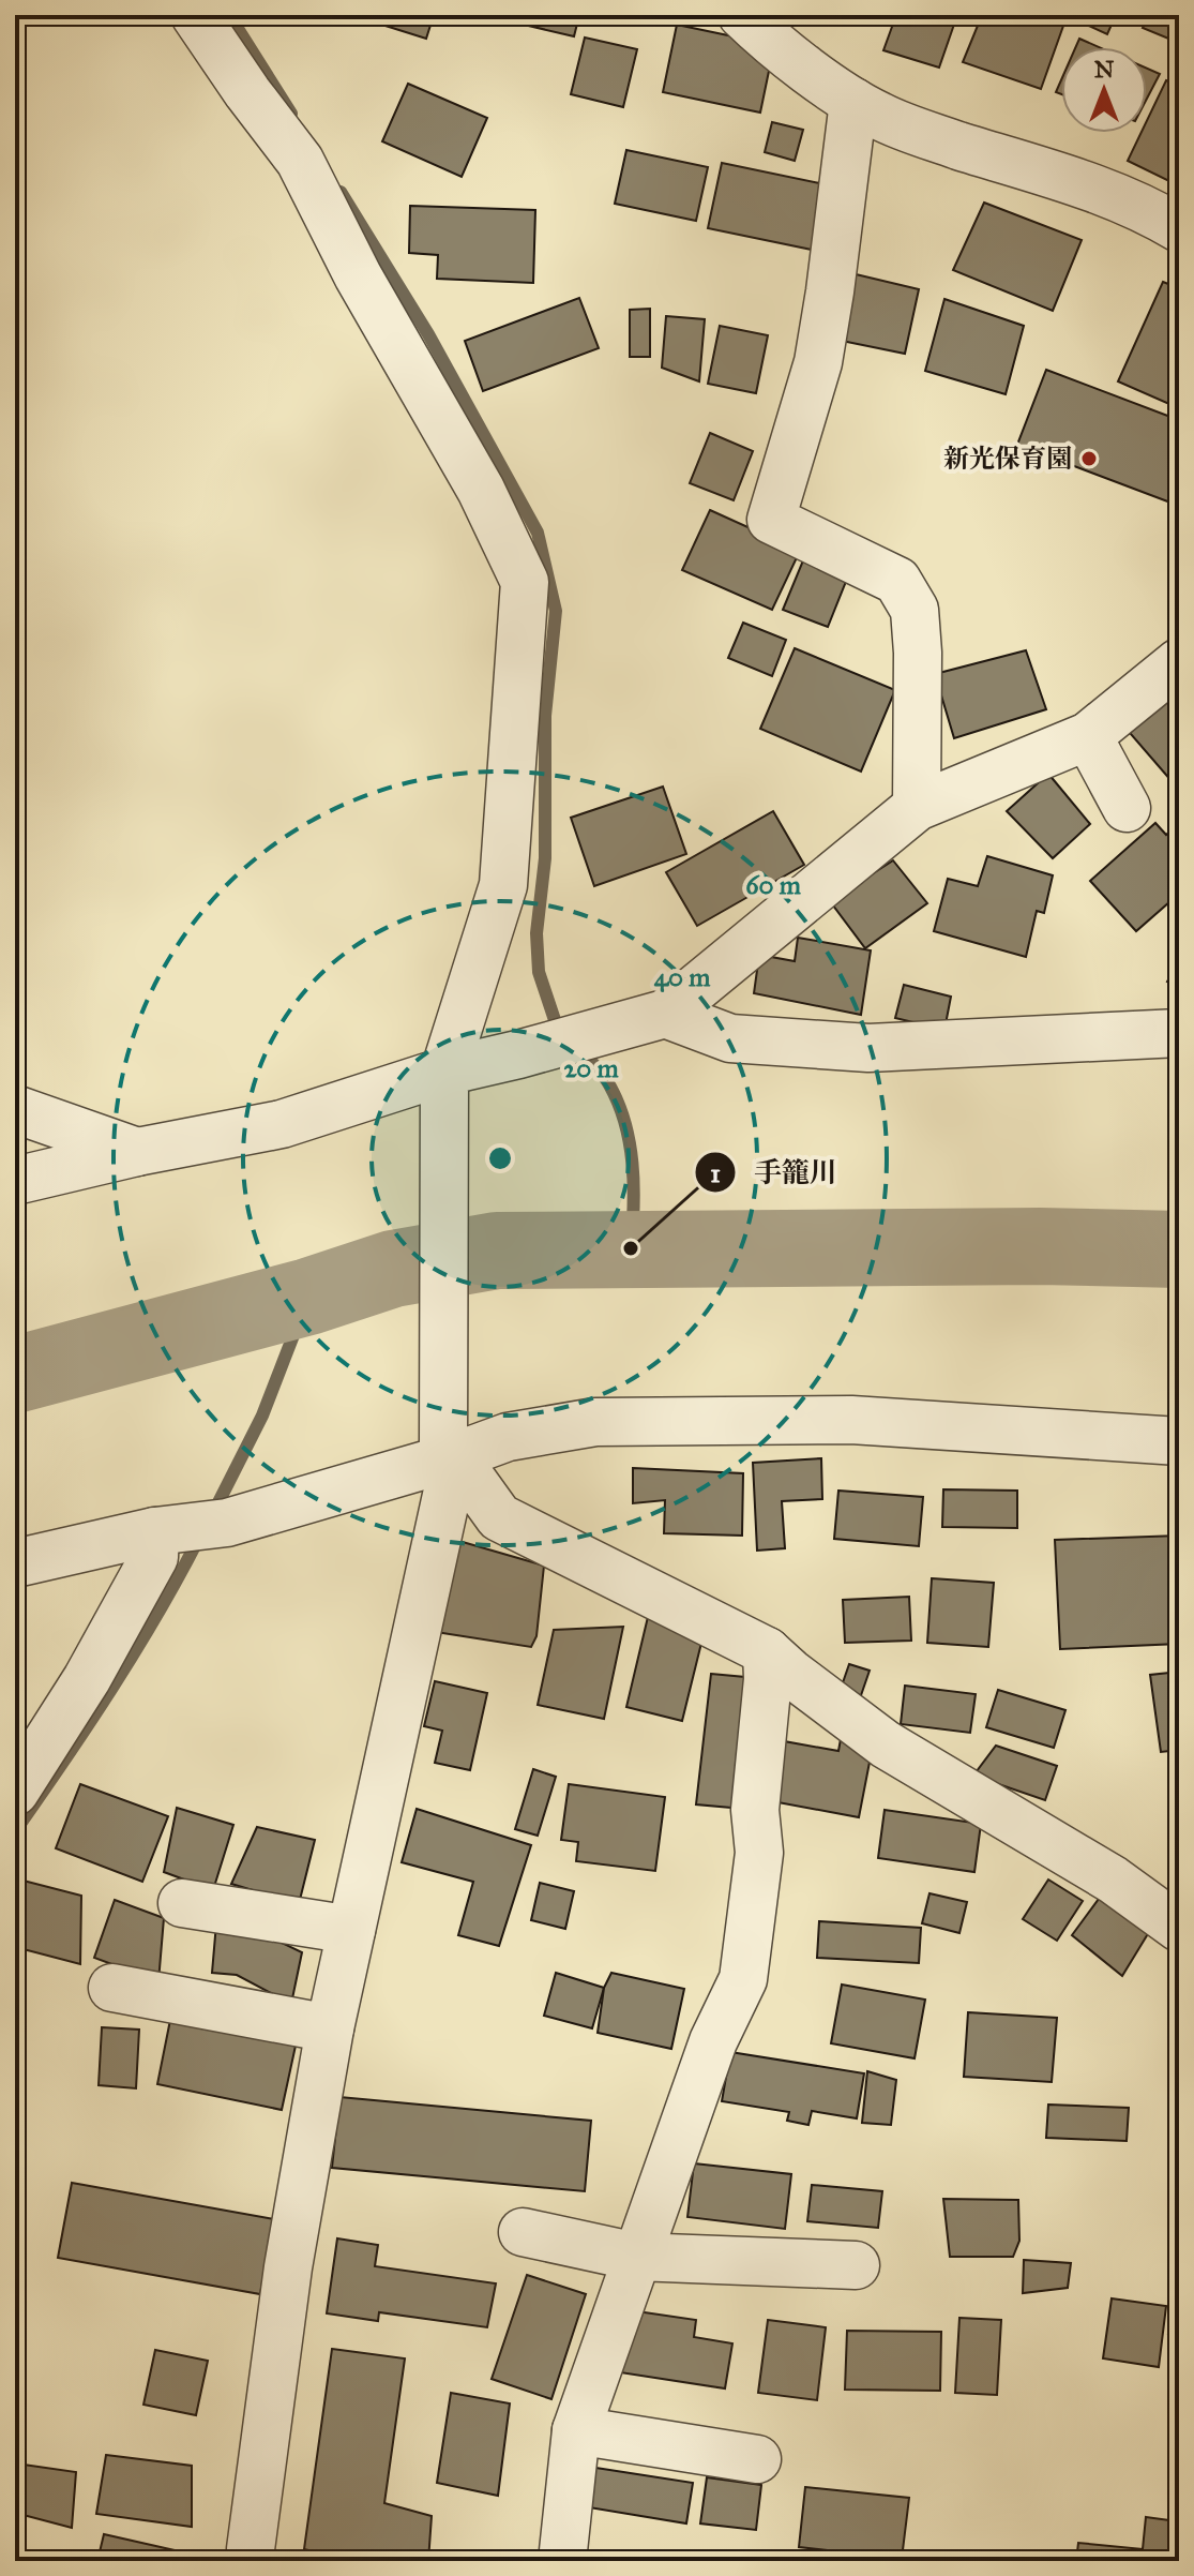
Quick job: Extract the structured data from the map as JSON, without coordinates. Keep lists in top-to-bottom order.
{
  "places": ["新光保育園", "手籠川"],
  "north": "top",
  "rings": ["60 m", "40 m", "20 m"]
}
